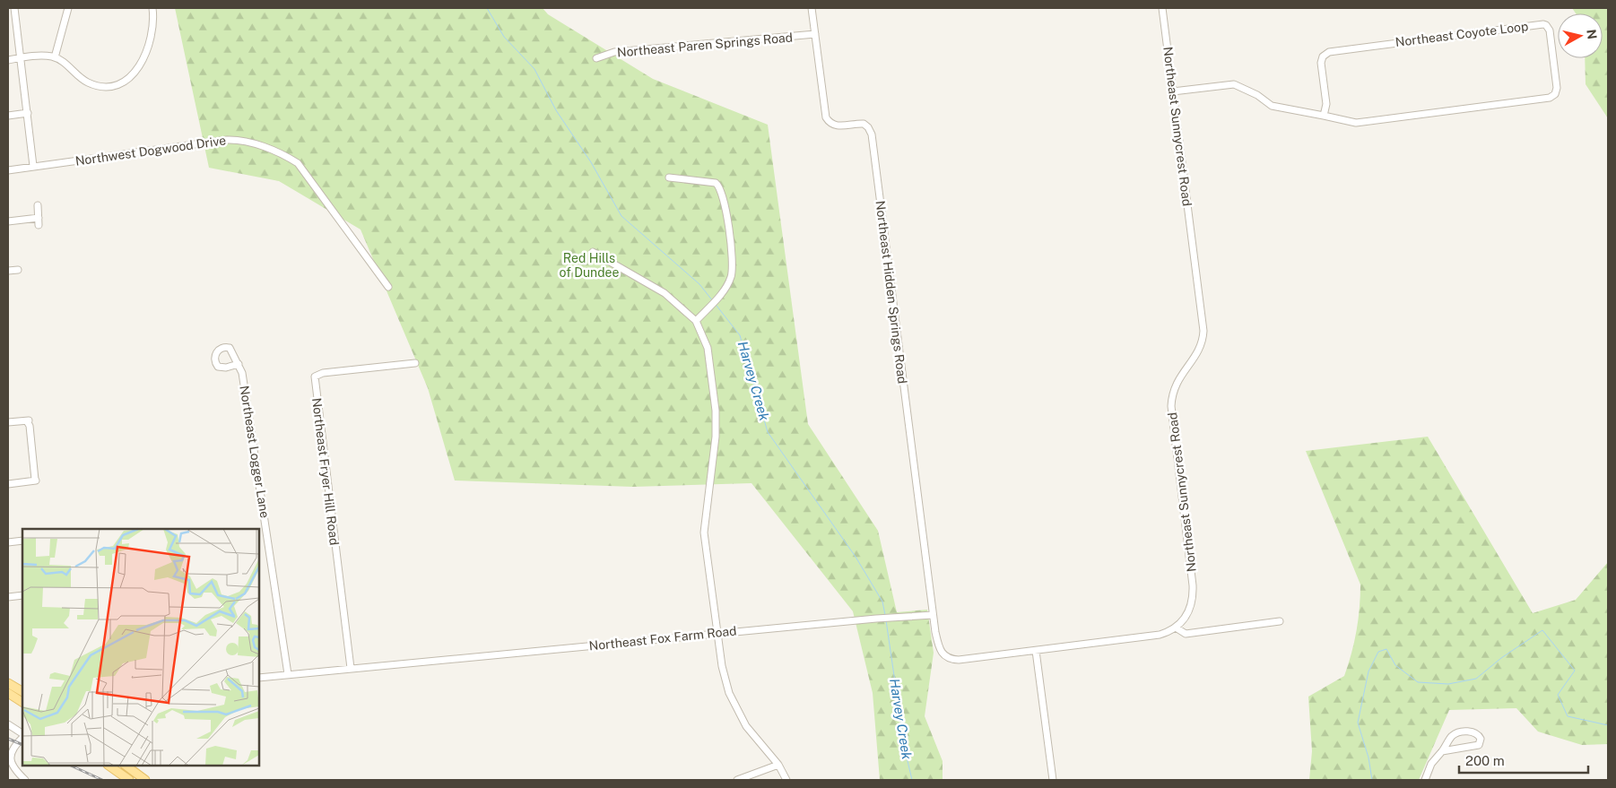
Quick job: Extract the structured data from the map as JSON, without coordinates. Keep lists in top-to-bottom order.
{
  "streets": {
    "street": [
      "Northeast Coyote Loop",
      "Northeast Paren Springs Road",
      "Northeast Sunnycrest Road",
      "Northwest Dogwood Drive",
      "Northeast Hidden Springs Road",
      "Northeast Logger Lane",
      "Northeast Fryer Hill Road",
      "Northeast Fox Farm Road"
    ]
  },
  "crossings": [
    ["Northeast Coyote Loop", "Northeast Sunnycrest Road"],
    ["Northeast Paren Springs Road", "Northeast Hidden Springs Road"],
    ["Northeast Hidden Springs Road", "Northeast Fox Farm Road"],
    ["Northeast Logger Lane", "Northeast Fox Farm Road"],
    ["Northeast Fryer Hill Road", "Northeast Fox Farm Road"]
  ],
  "water": ["Harvey Creek"],
  "parks": ["Red Hills of Dundee"],
  "scale_bar": "200 m",
  "north": "right"
}
